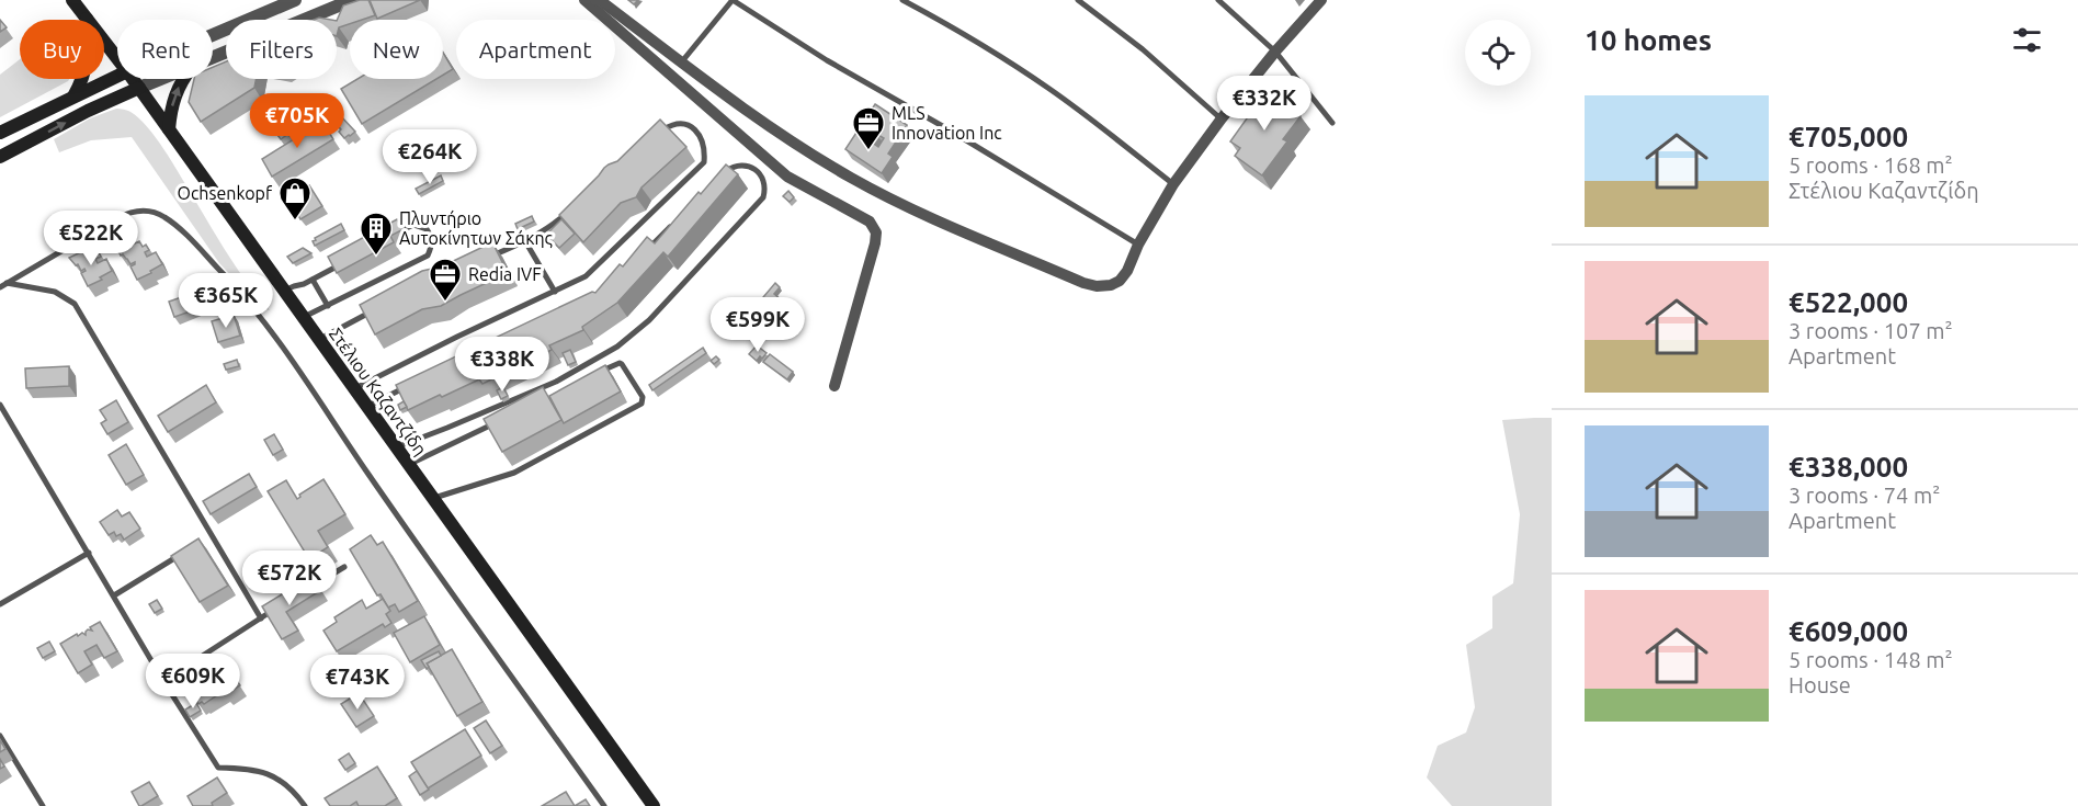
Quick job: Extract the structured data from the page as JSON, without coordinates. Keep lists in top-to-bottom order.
{
  "streets": {
    "main road": ["Στέλιου Καζαντζίδη"]
  },
  "places": {
    "office": ["MLS Innovation Inc", "Redia IVF"],
    "shop": ["Ochsenkopf"],
    "building": ["Πλυντήριο Αυτοκίνητων Σάκης"]
  },
  "page": {
    "heading": "10 homes",
    "chip": [
      "Buy",
      "Rent",
      "Filters",
      "New",
      "Apartment"
    ],
    "price": [
      "€332K",
      "€705K",
      "€264K",
      "€522K",
      "€365K",
      "€599K",
      "€338K",
      "€572K",
      "€609K",
      "€743K"
    ],
    "list": [
      {
        "name": "€705,000",
        "note": "5 rooms · 168 m² · Στέλιου Καζαντζίδη"
      },
      {
        "name": "€522,000",
        "note": "3 rooms · 107 m² · Apartment"
      },
      {
        "name": "€338,000",
        "note": "3 rooms · 74 m² · Apartment"
      },
      {
        "name": "€609,000",
        "note": "5 rooms · 148 m² · House"
      }
    ]
  }
}
